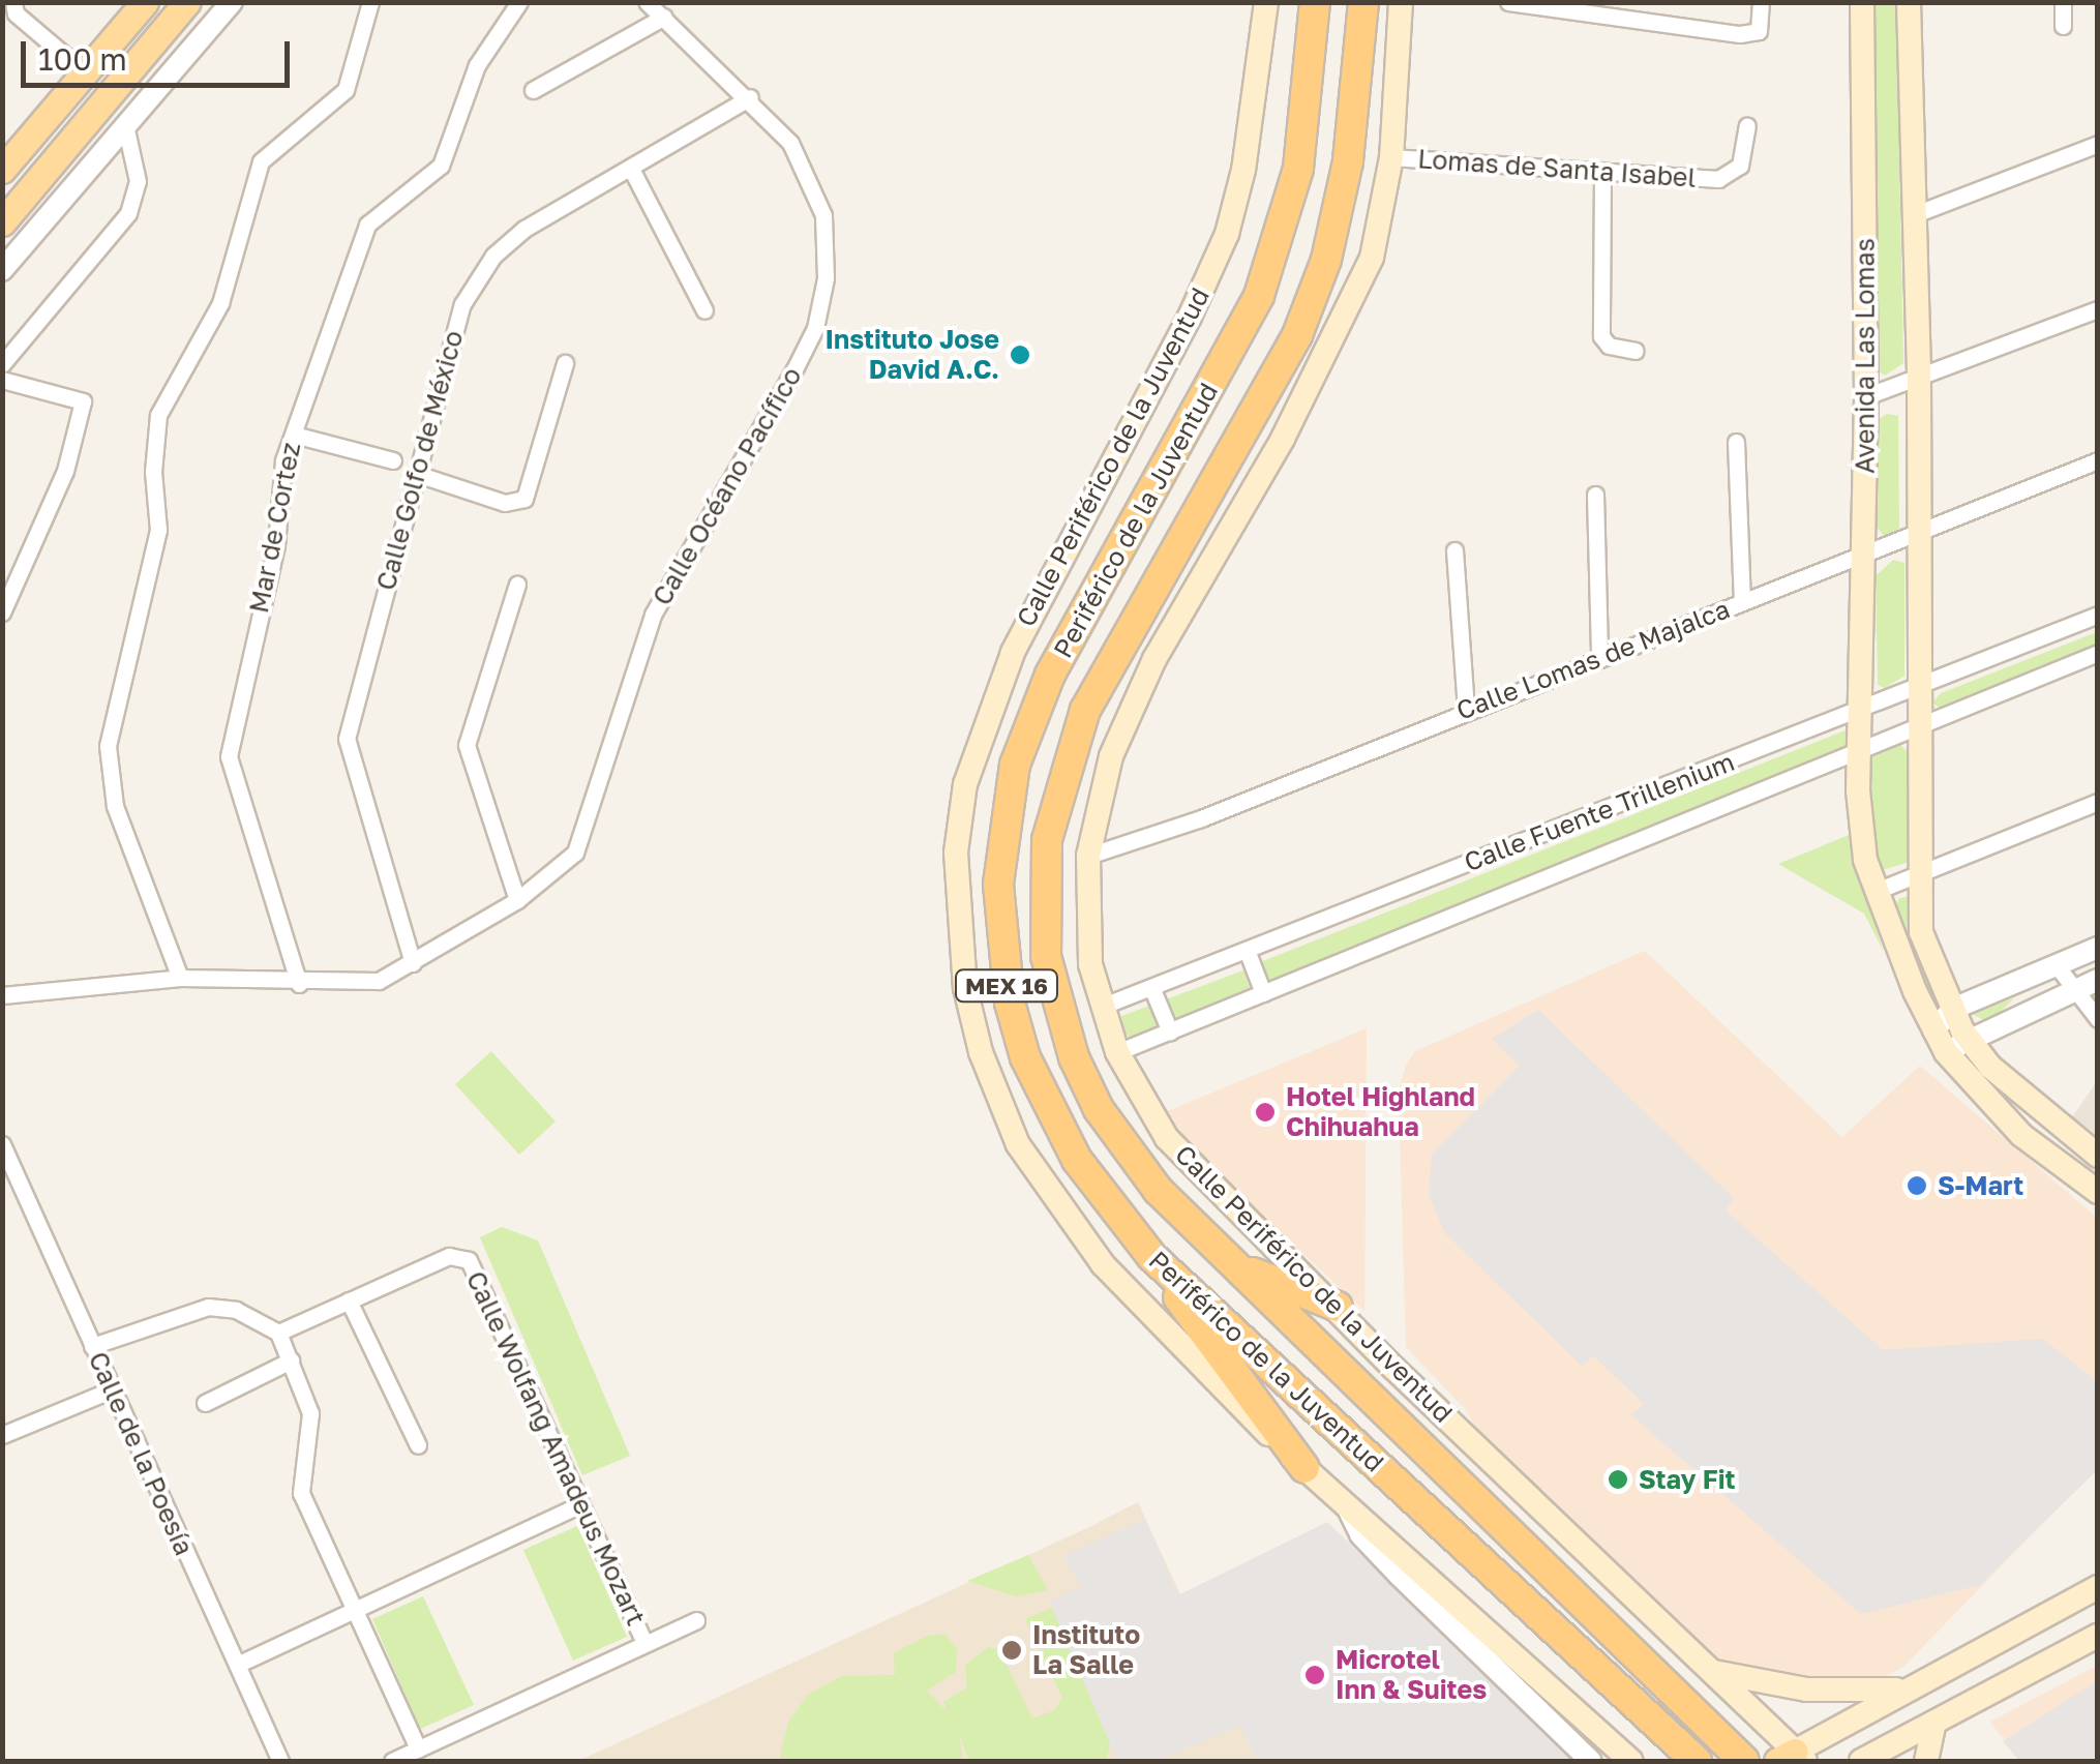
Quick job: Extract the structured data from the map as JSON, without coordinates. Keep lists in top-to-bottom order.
{
  "streets": {
    "highway": ["Periférico de la Juventud", "MEX 16"],
    "main road": ["Avenida Las Lomas", "Calle Periférico de la Juventud"],
    "street": [
      "Lomas de Santa Isabel",
      "Calle Golfo de México",
      "Calle Océano Pacífico",
      "Mar de Cortez",
      "Calle Lomas de Majalca",
      "Calle Fuente Trillenium",
      "Calle Wolfang Amadeus Mozart",
      "Calle de la Poesía"
    ]
  },
  "crossings": [
    ["Lomas de Santa Isabel", "Calle Periférico de la Juventud"],
    ["Avenida Las Lomas", "Calle Lomas de Majalca"],
    ["Avenida Las Lomas", "Calle Fuente Trillenium"],
    ["Calle Periférico de la Juventud", "Calle Lomas de Majalca"],
    ["Calle Periférico de la Juventud", "Calle Fuente Trillenium"],
    ["Calle Golfo de México", "Calle Océano Pacífico"],
    ["Calle Océano Pacífico", "Mar de Cortez"]
  ],
  "places": [
    "Instituto Jose David A.C.",
    "Hotel Highland Chihuahua",
    "S-Mart",
    "Stay Fit",
    "Instituto La Salle",
    "Microtel Inn & Suites"
  ],
  "scale_bar": "100 m"
}
